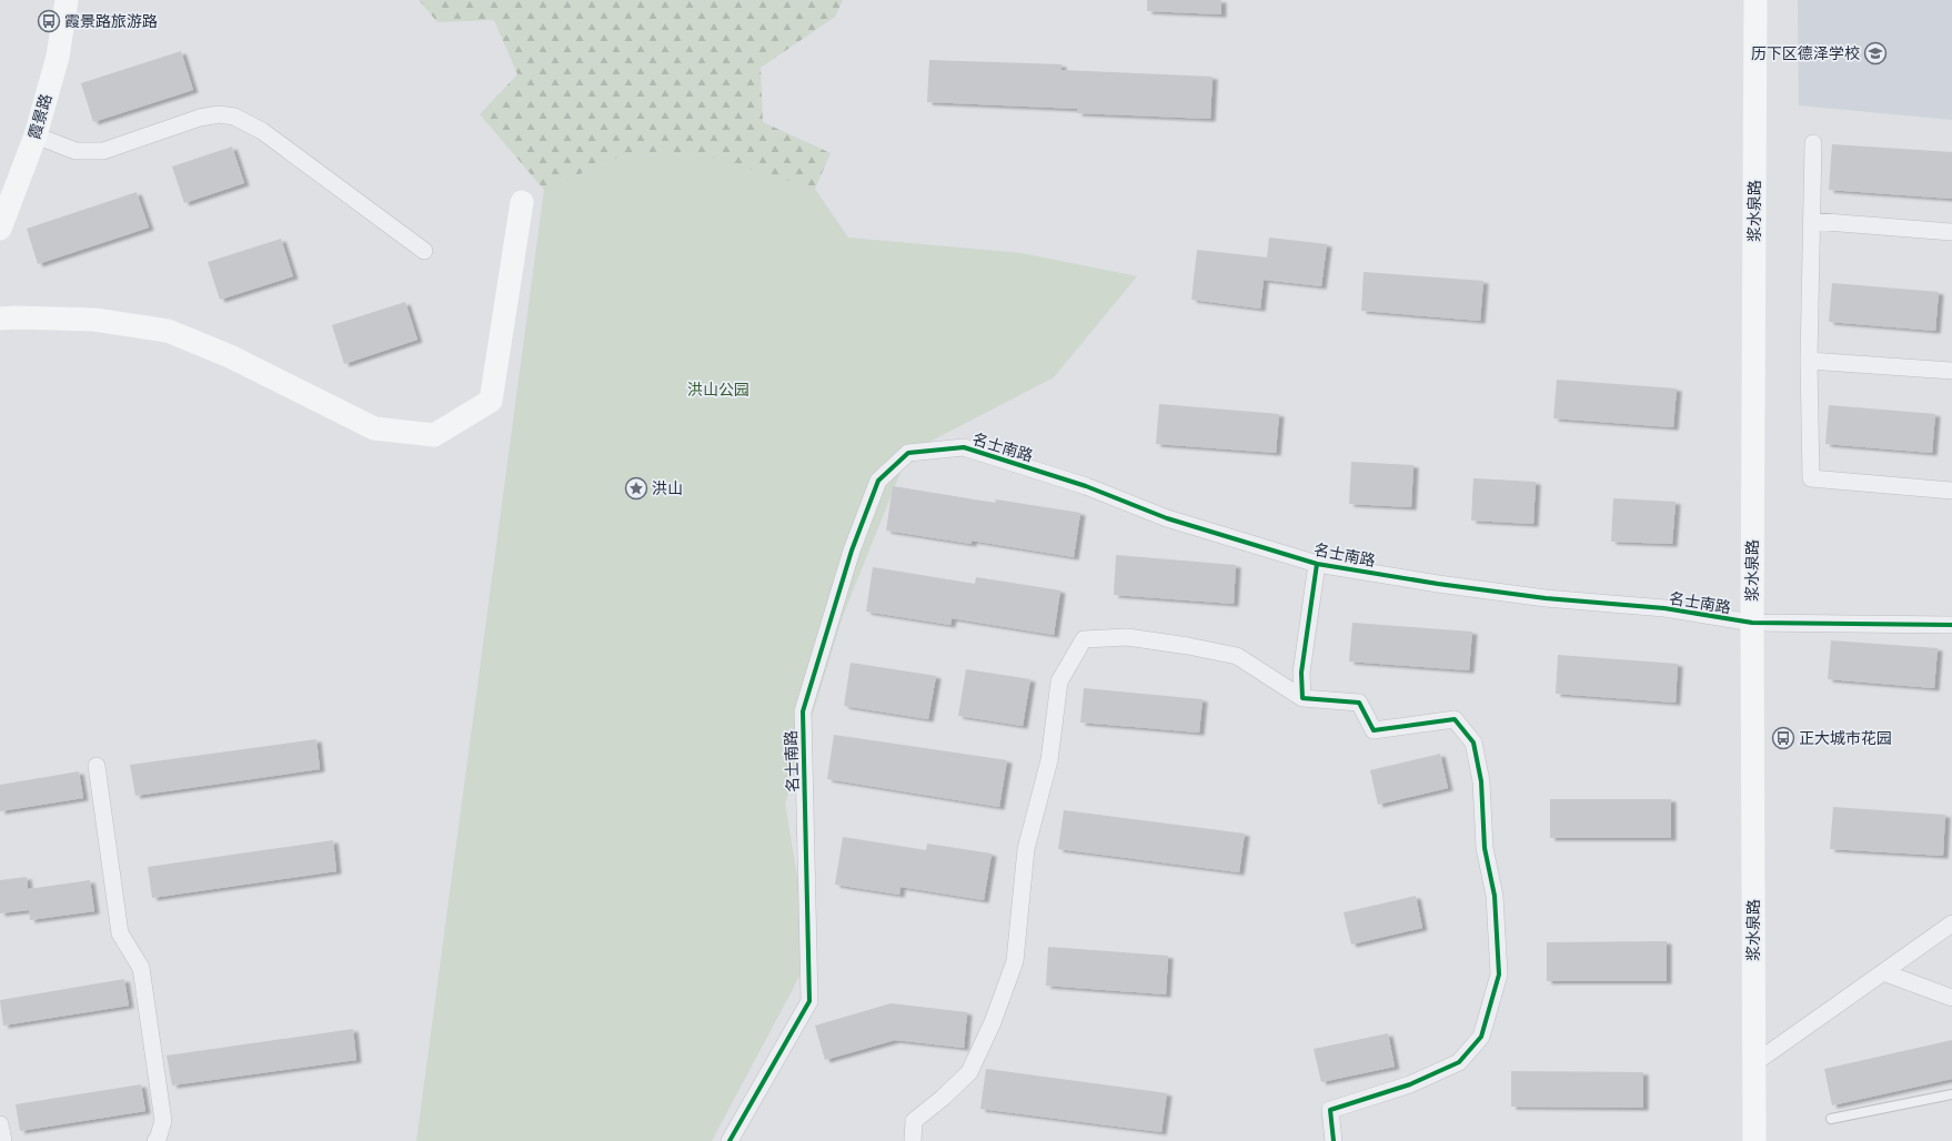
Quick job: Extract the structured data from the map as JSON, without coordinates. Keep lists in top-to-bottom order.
{
  "streets": {
    "main road": ["霞景路", "浆水泉路"],
    "street": ["名士南路"]
  },
  "crossings": [
    ["浆水泉路", "名士南路"]
  ],
  "parks": ["洪山公园"],
  "places": {
    "bus stop": ["霞景路旅游路", "正大城市花园"],
    "school or university": ["历下区德泽学校"],
    "place": ["洪山"]
  }
}
